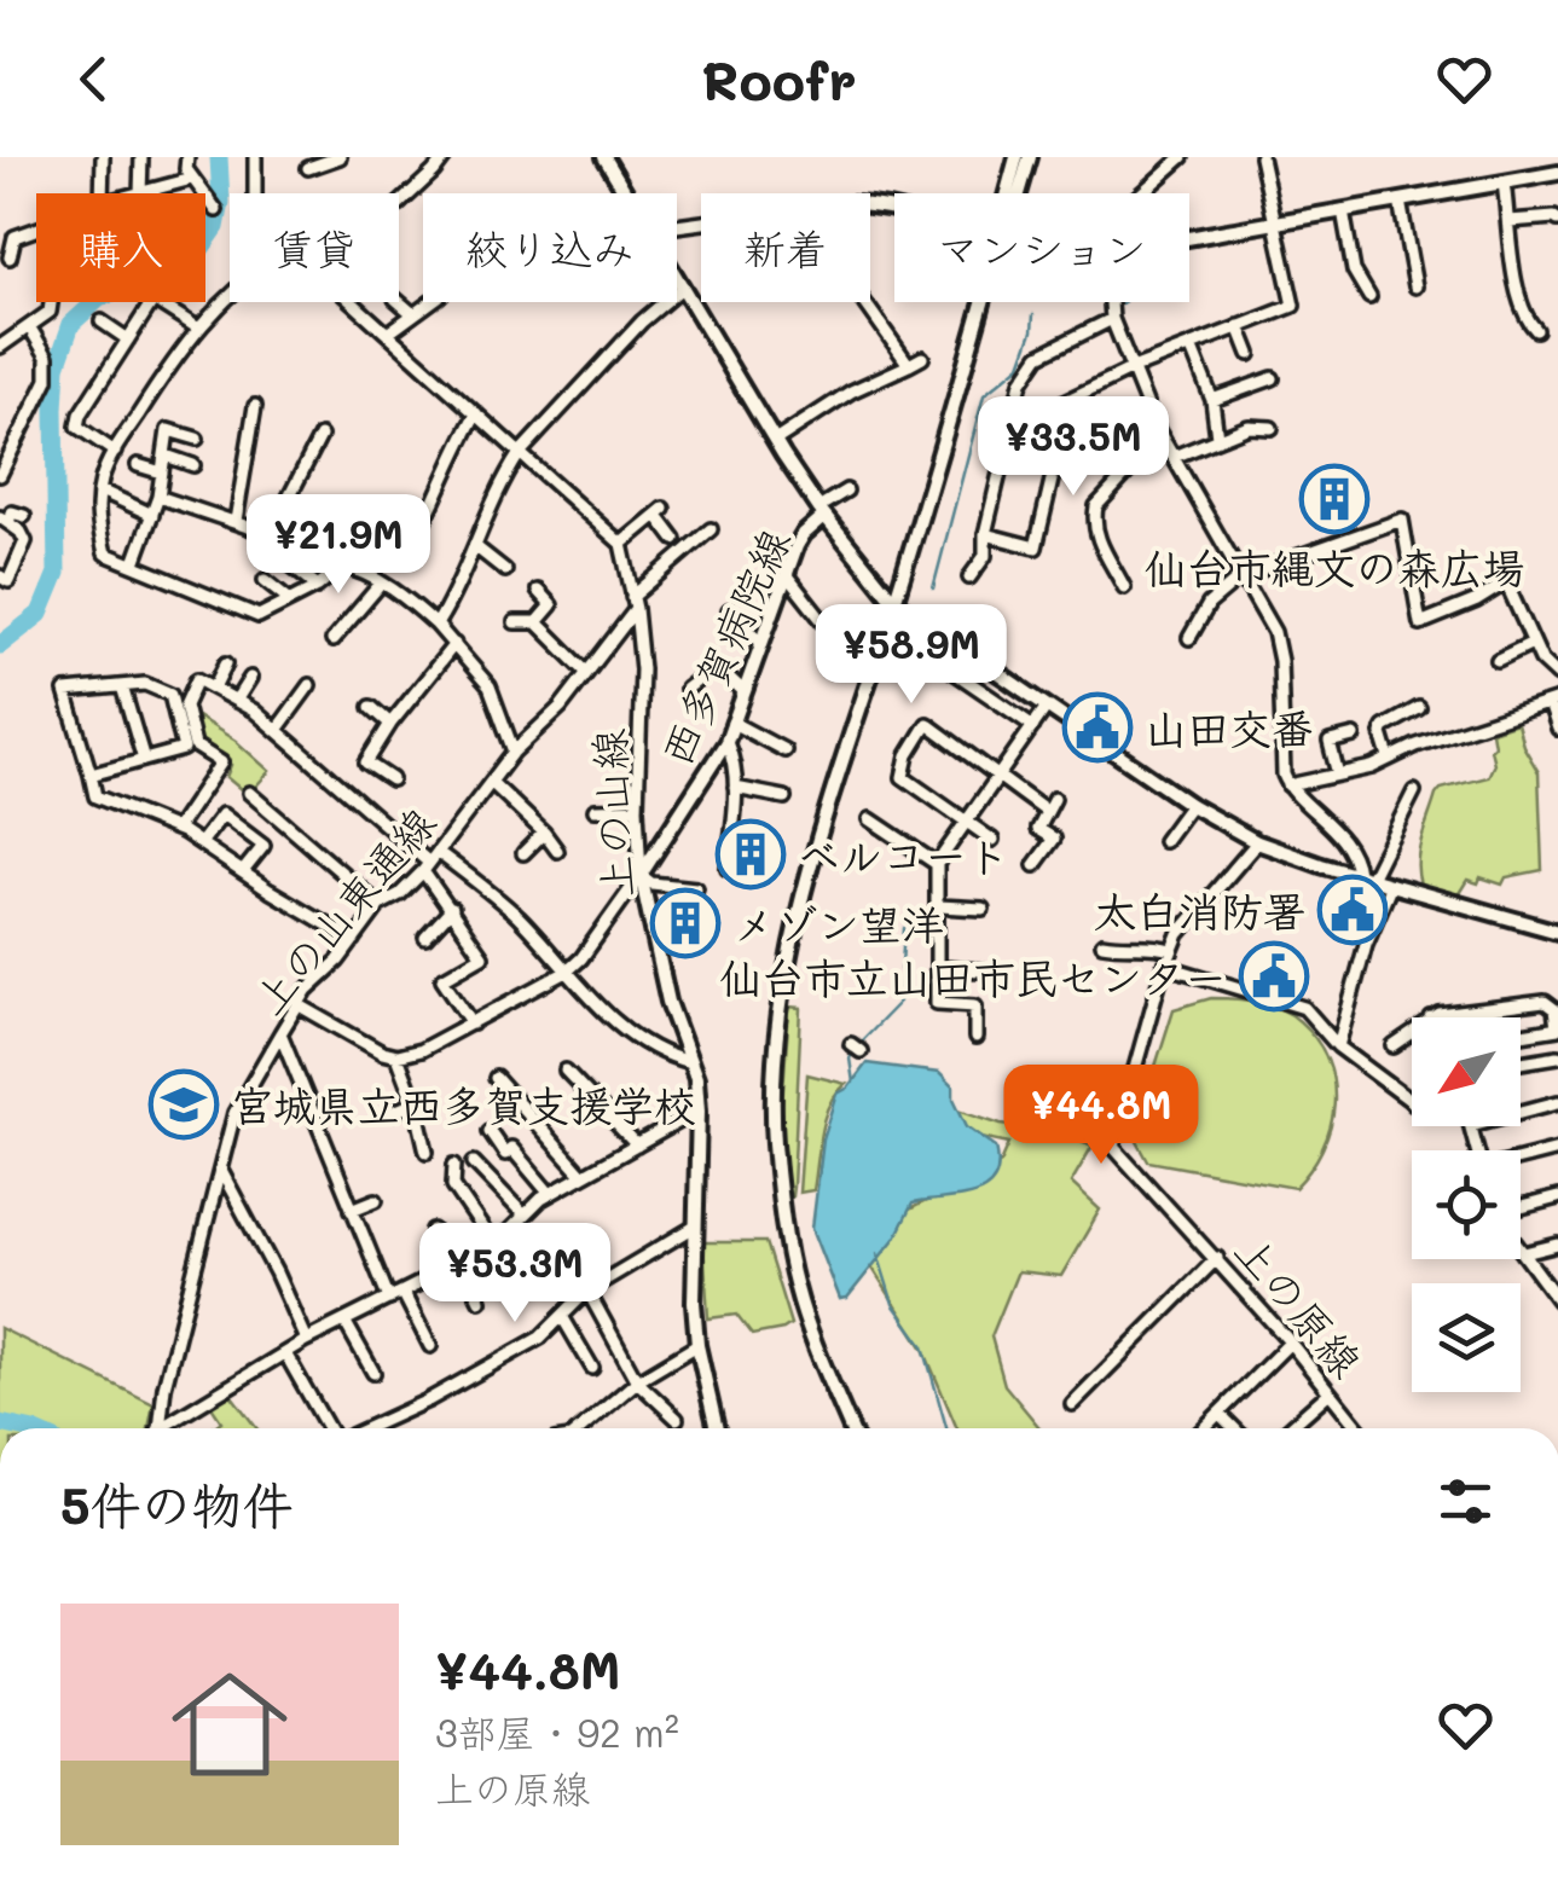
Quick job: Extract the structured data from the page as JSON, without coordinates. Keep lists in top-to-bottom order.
{
  "streets": {
    "street": [
      "西多賀病院線",
      "上の山線",
      "上の山東通線",
      "上の原線"
    ]
  },
  "crossings": [
    ["西多賀病院線", "上の山線"],
    ["上の山線", "上の山東通線"]
  ],
  "places": {
    "building": ["仙台市縄文の森広場", "ベルコート", "メゾン望洋"],
    "public building": ["山田交番", "太白消防署", "仙台市立山田市民センター"],
    "school or university": ["宮城県立西多賀支援学校"]
  },
  "north": "bottom left",
  "page": {
    "header": "Roofr",
    "chip": [
      "購入",
      "賃貸",
      "絞り込み",
      "新着",
      "マンション"
    ],
    "price": [
      "¥33.5M",
      "¥21.9M",
      "¥58.9M",
      "¥44.8M",
      "¥53.3M"
    ],
    "heading": "5件の物件",
    "list": [
      {
        "name": "¥44.8M",
        "note": "3部屋 · 92 m² · 上の原線"
      }
    ]
  }
}
